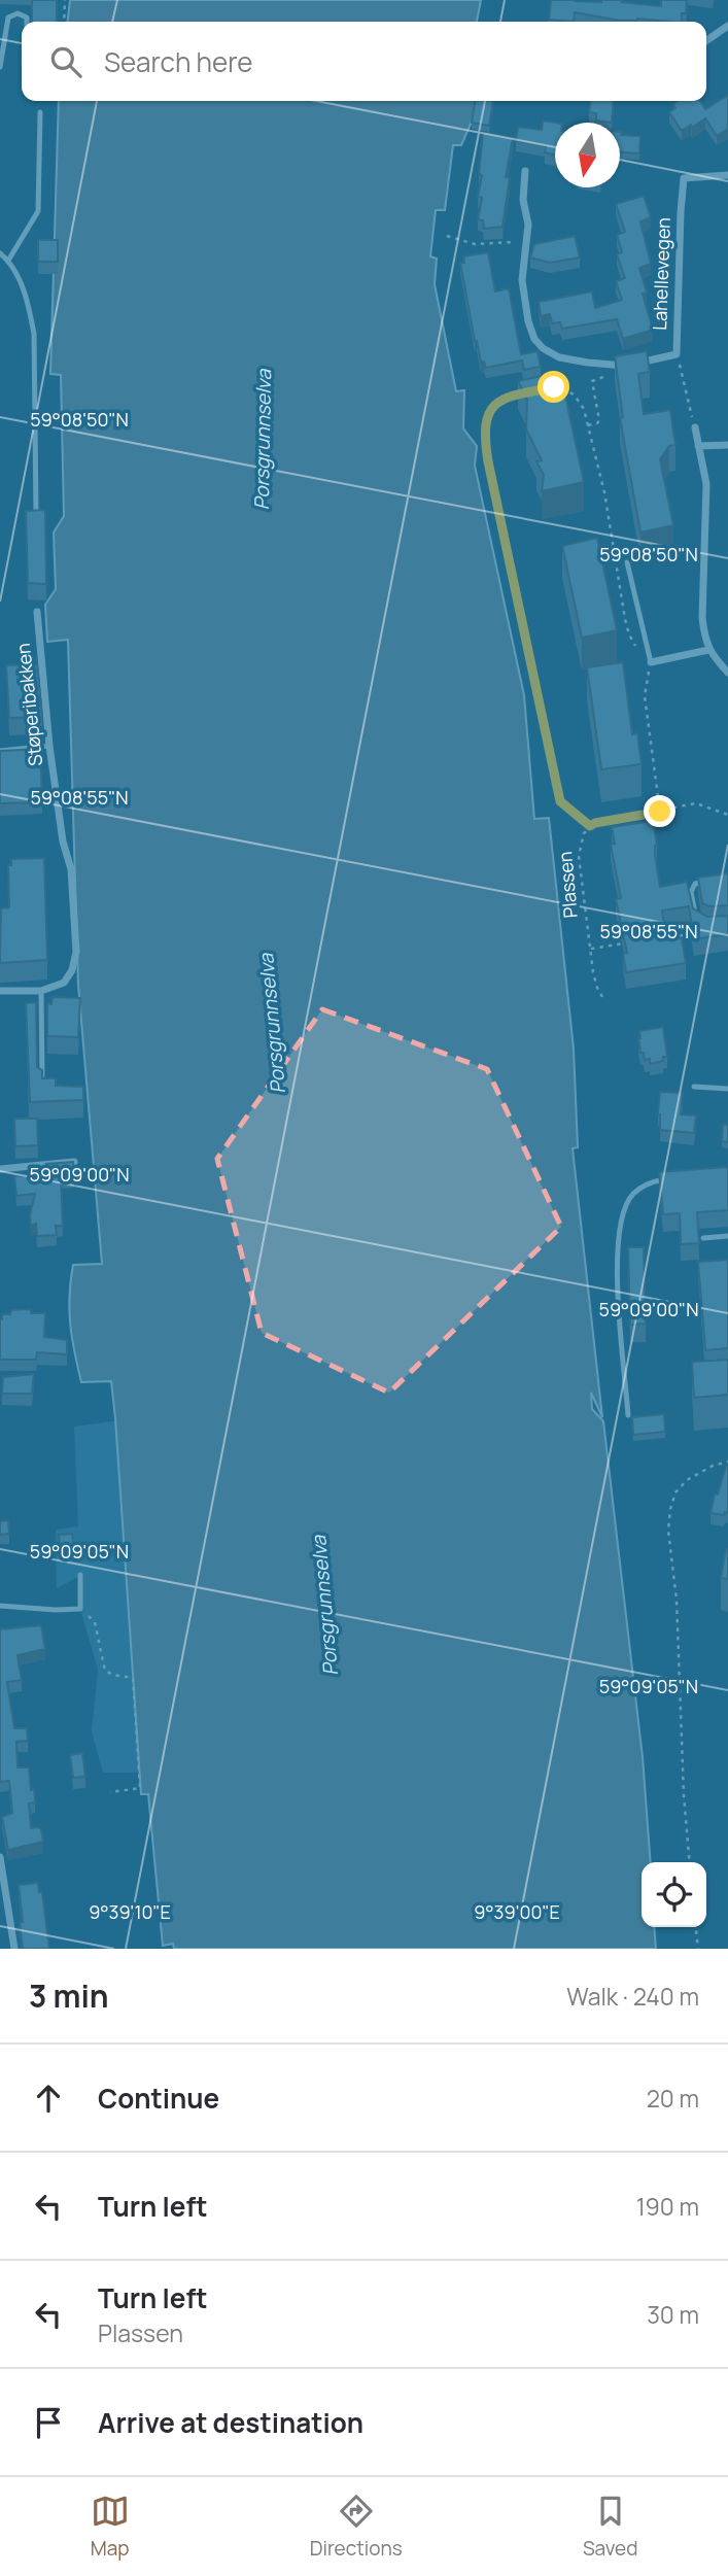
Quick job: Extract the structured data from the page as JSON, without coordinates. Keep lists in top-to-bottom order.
{
  "streets": {
    "street": ["Lahellevegen", "Støperibakken"],
    "path": ["Plassen"]
  },
  "water": ["Porsgrunnselva"],
  "north": "bottom",
  "page": {
    "search": "Search here",
    "heading": ["3 min", "Walk · 240 m"],
    "list": [
      ["Continue", "20 m"],
      ["Turn left", "190 m"],
      ["Turn left", "Plassen", "30 m"],
      "Arrive at destination"
    ],
    "nav": ["Map", "Directions", "Saved"]
  },
  "coordinates": [
    "59°08'50\"N",
    "59°08'55\"N",
    "59°09'00\"N",
    "59°09'05\"N",
    "9°39'10\"E",
    "9°39'00\"E"
  ]
}
